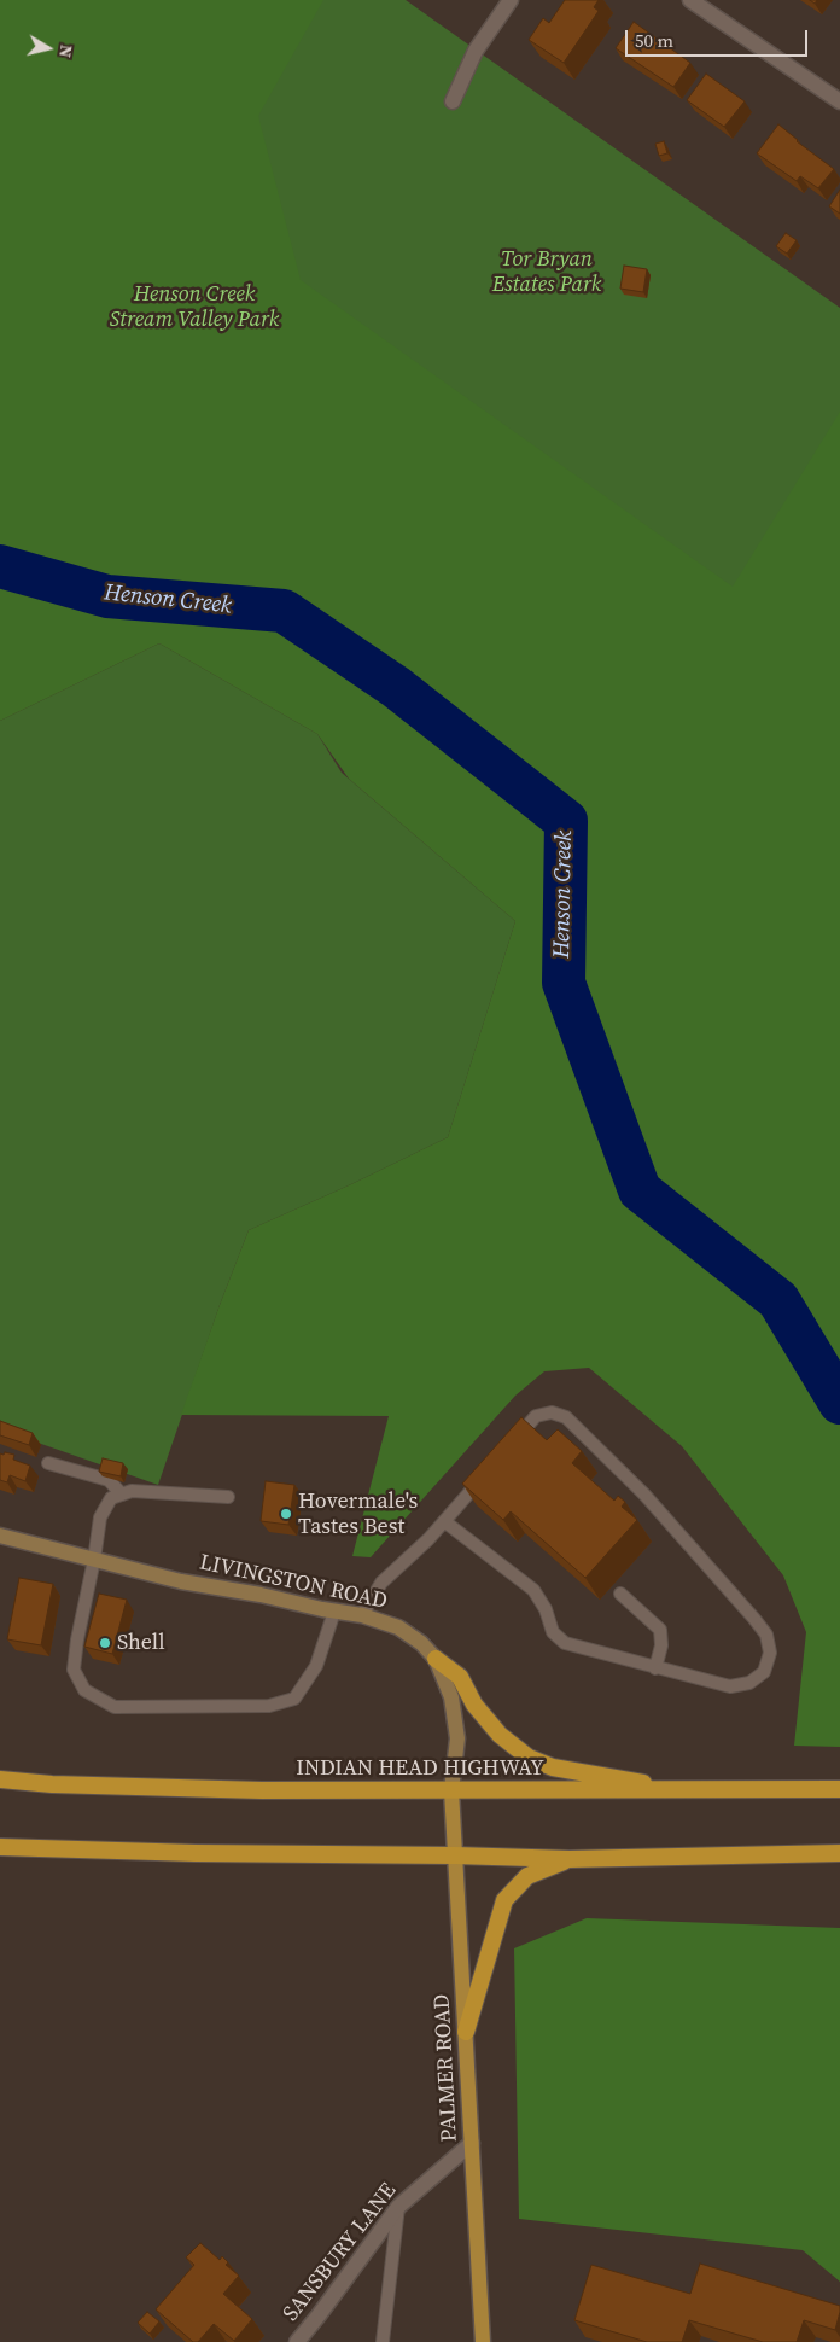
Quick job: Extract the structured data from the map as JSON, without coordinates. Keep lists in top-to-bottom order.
{
  "streets": {
    "highway": ["INDIAN HEAD HIGHWAY"],
    "main road": ["LIVINGSTON ROAD", "PALMER ROAD"],
    "street": ["SANSBURY LANE"]
  },
  "crossings": [
    ["LIVINGSTON ROAD", "INDIAN HEAD HIGHWAY"],
    ["LIVINGSTON ROAD", "PALMER ROAD"],
    ["INDIAN HEAD HIGHWAY", "PALMER ROAD"],
    ["PALMER ROAD", "SANSBURY LANE"]
  ],
  "water": ["Henson Creek"],
  "parks": ["Tor Bryan Estates Park", "Henson Creek Stream Valley Park"],
  "places": ["Hovermale's Tastes Best", "Shell"],
  "scale_bar": "50 m",
  "north": "right"
}
